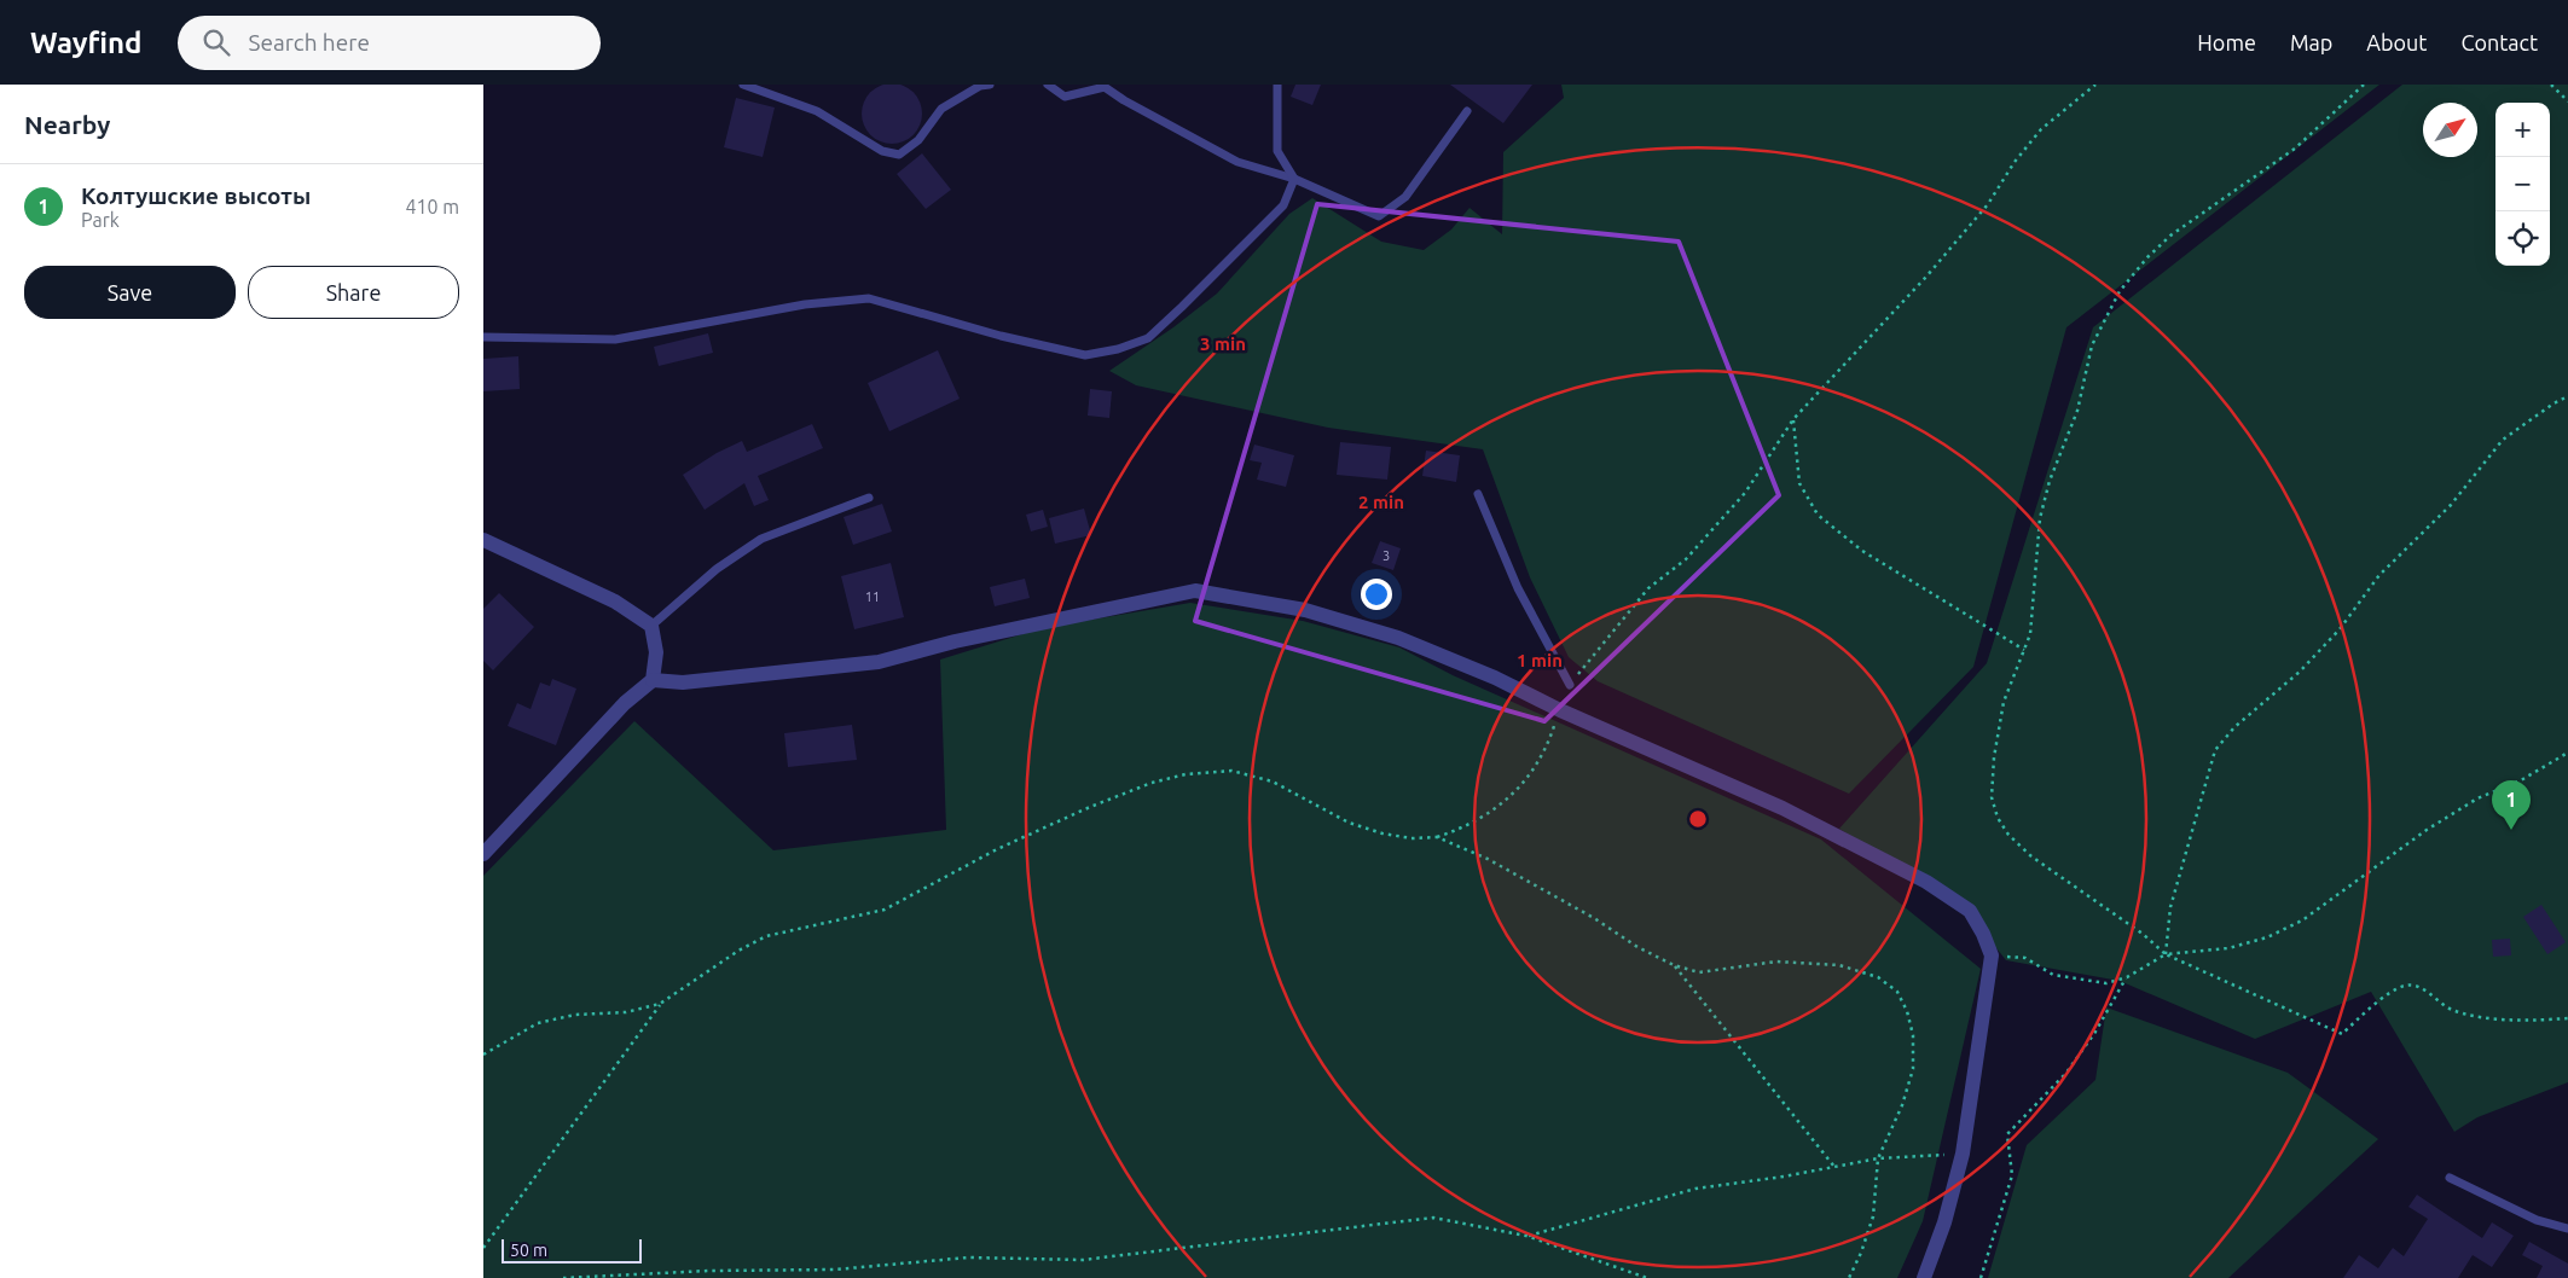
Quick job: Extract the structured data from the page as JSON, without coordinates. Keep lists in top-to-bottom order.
{
  "house_numbers": ["3", "11"],
  "scale_bar": "50 m",
  "north": "top right",
  "page": {
    "header": "Wayfind",
    "search": "Search here",
    "nav": [
      "Home",
      "Map",
      "About",
      "Contact"
    ],
    "heading": "Nearby",
    "map_buttons": ["+", "−"],
    "list": [
      {
        "mark": "1",
        "name": "Колтушские высоты",
        "note": "Park",
        "value": "410 m"
      }
    ],
    "buttons": ["Save", "Share"],
    "pins": "1",
    "scale": "50 m"
  },
  "rings": ["3 min", "2 min", "1 min"]
}
